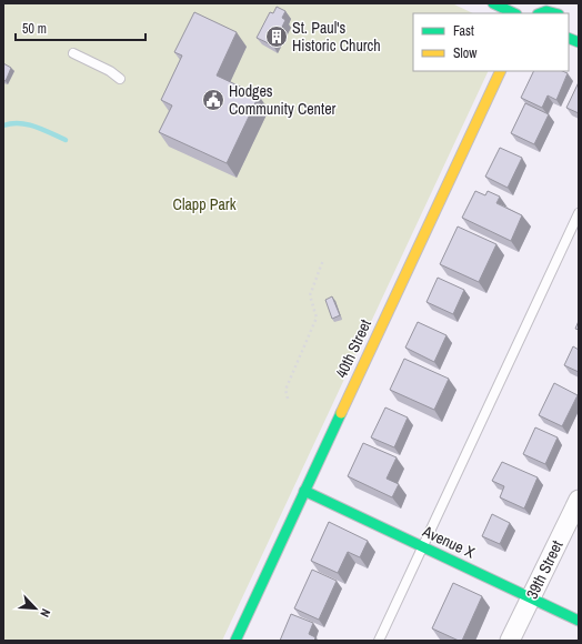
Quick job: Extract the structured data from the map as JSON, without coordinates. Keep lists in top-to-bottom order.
{
  "streets": {
    "street": ["40th Street", "Avenue X", "39th Street"]
  },
  "crossings": [
    ["40th Street", "Avenue X"],
    ["Avenue X", "39th Street"]
  ],
  "parks": ["Clapp Park"],
  "places": {
    "building": ["St. Paul's Historic Church"],
    "public building": ["Hodges Community Center"]
  },
  "legend": ["Fast", "Slow"],
  "scale_bar": "50 m",
  "north": "bottom right"
}
